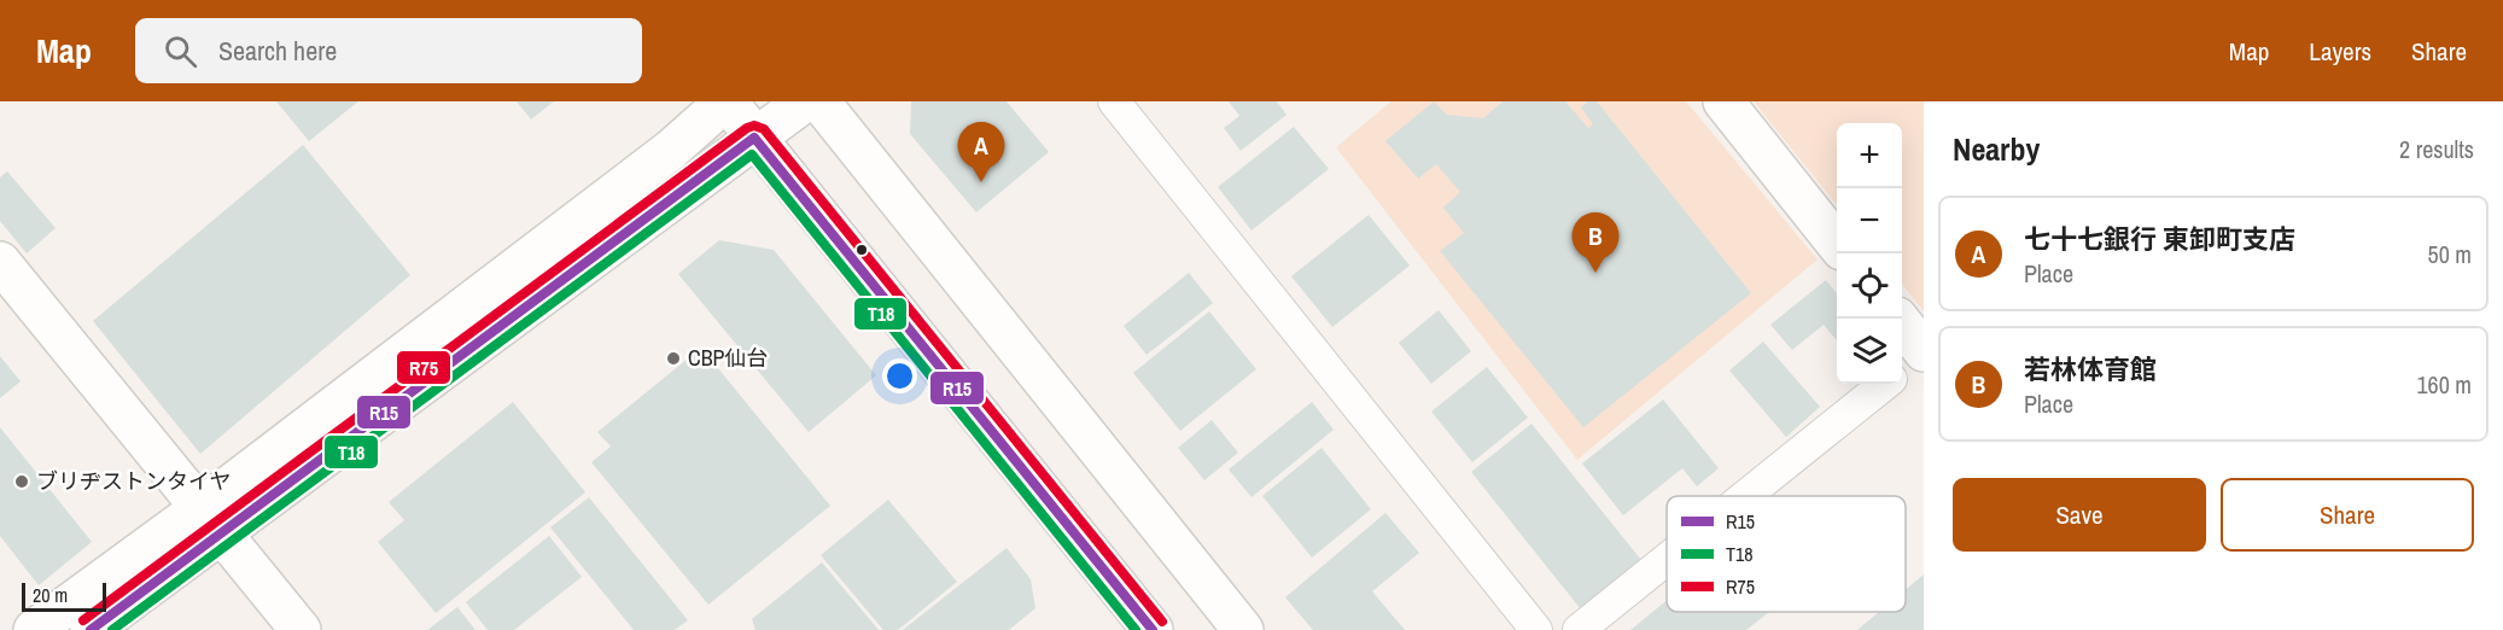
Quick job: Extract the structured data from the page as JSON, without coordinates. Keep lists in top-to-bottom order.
{
  "places": ["CBP仙台", "ブリヂストンタイヤ"],
  "lines": ["transit line R75", "transit line R15", "transit line T18"],
  "legend": ["R15", "T18", "R75"],
  "scale_bar": "20 m",
  "page": {
    "header": "Map",
    "search": "Search here",
    "nav": ["Map", "Layers", "Share"],
    "heading": ["Nearby", "2 results"],
    "pins": ["A", "B"],
    "map_buttons": ["+", "−"],
    "list": [
      {
        "mark": "A",
        "name": "七十七銀行 東卸町支店",
        "note": "Place",
        "value": "50 m"
      },
      {
        "mark": "B",
        "name": "若林体育館",
        "note": "Place",
        "value": "160 m"
      }
    ],
    "buttons": ["Save", "Share"],
    "scale": "20 m"
  }
}
